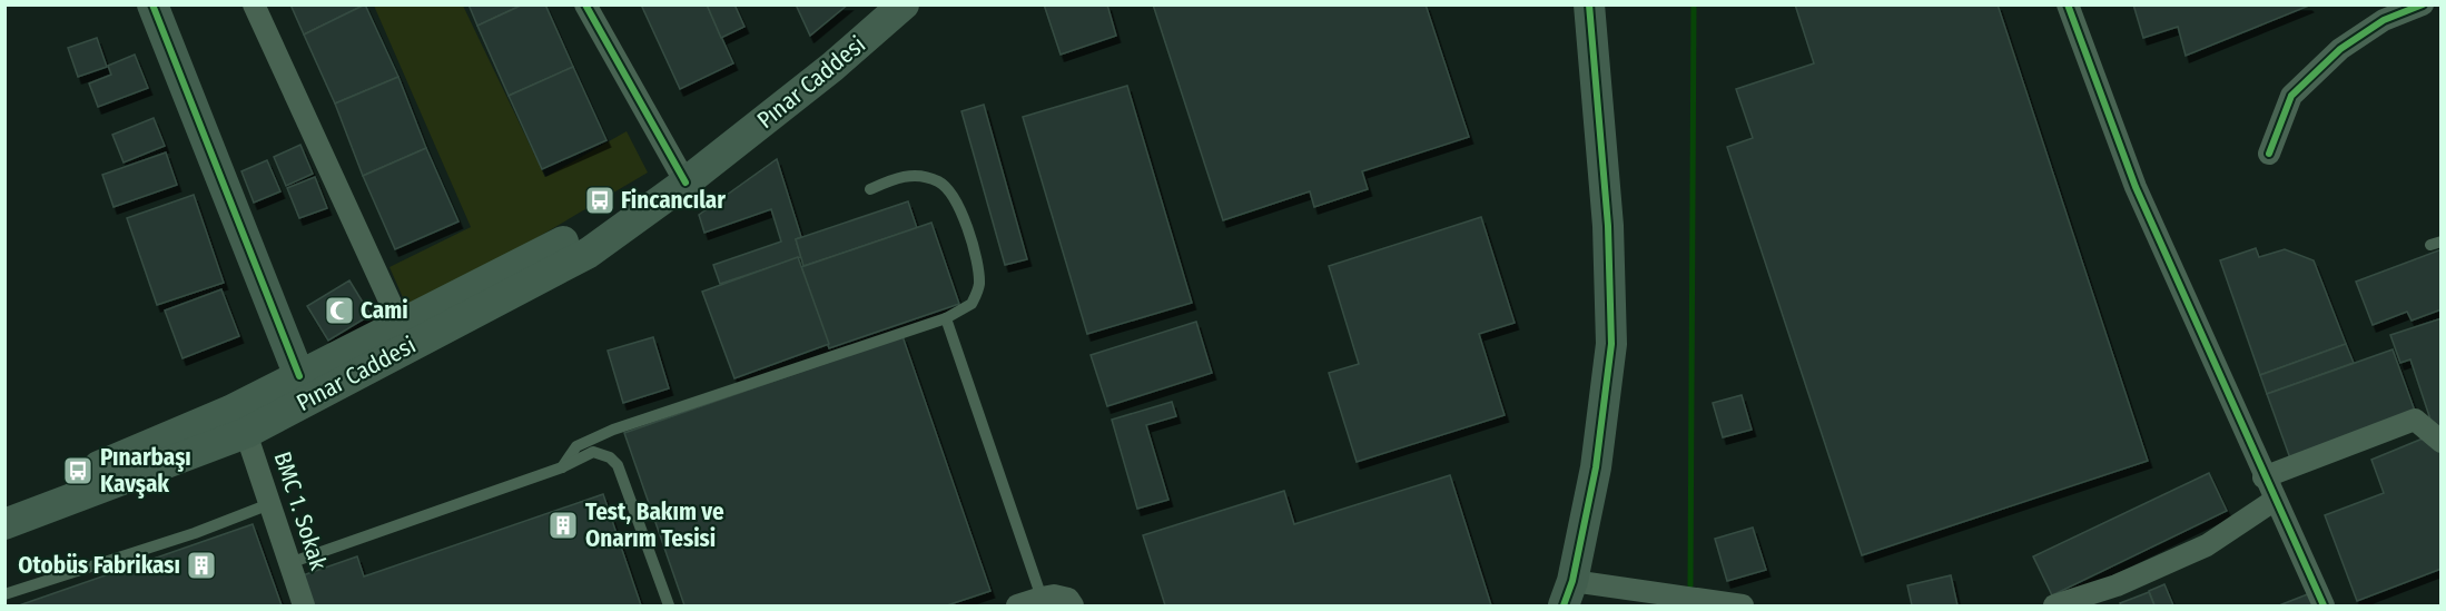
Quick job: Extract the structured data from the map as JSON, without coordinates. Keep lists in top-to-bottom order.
{
  "streets": {
    "main road": ["Pınar Caddesi"],
    "street": ["BMC 1. Sokak"]
  },
  "crossings": [
    ["Pınar Caddesi", "BMC 1. Sokak"]
  ],
  "places": {
    "bus stop": ["Fincancılar", "Pınarbaşı Kavşak"],
    "mosque": ["Cami"],
    "building": ["Test, Bakım ve Onarım Tesisi", "Otobüs Fabrikası"]
  }
}
